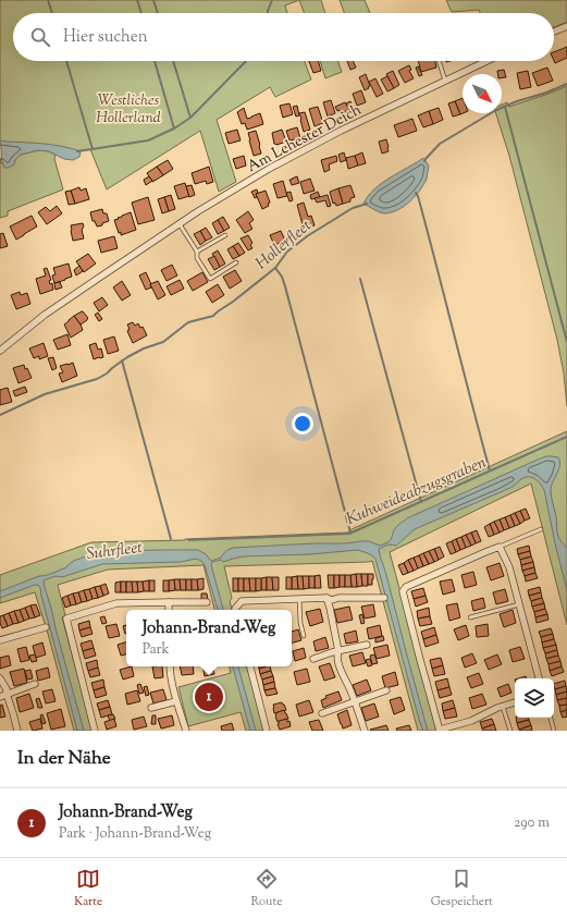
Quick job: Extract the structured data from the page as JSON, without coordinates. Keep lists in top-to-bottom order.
{
  "streets": {
    "street": ["Am Lehester Deich"]
  },
  "water": ["Hollerfleet", "Kuhweideabzugsgraben", "Suhrfleet"],
  "parks": ["Westliches Hollerland"],
  "north": "bottom right",
  "page": {
    "search": "Hier suchen",
    "popup": ["Johann-Brand-Weg", "Park"],
    "pins": "1",
    "heading": "In der Nähe",
    "list": [
      {
        "mark": "1",
        "name": "Johann-Brand-Weg",
        "note": "Park · Johann-Brand-Weg",
        "value": "290 m"
      }
    ],
    "nav": ["Karte", "Route", "Gespeichert"]
  }
}
